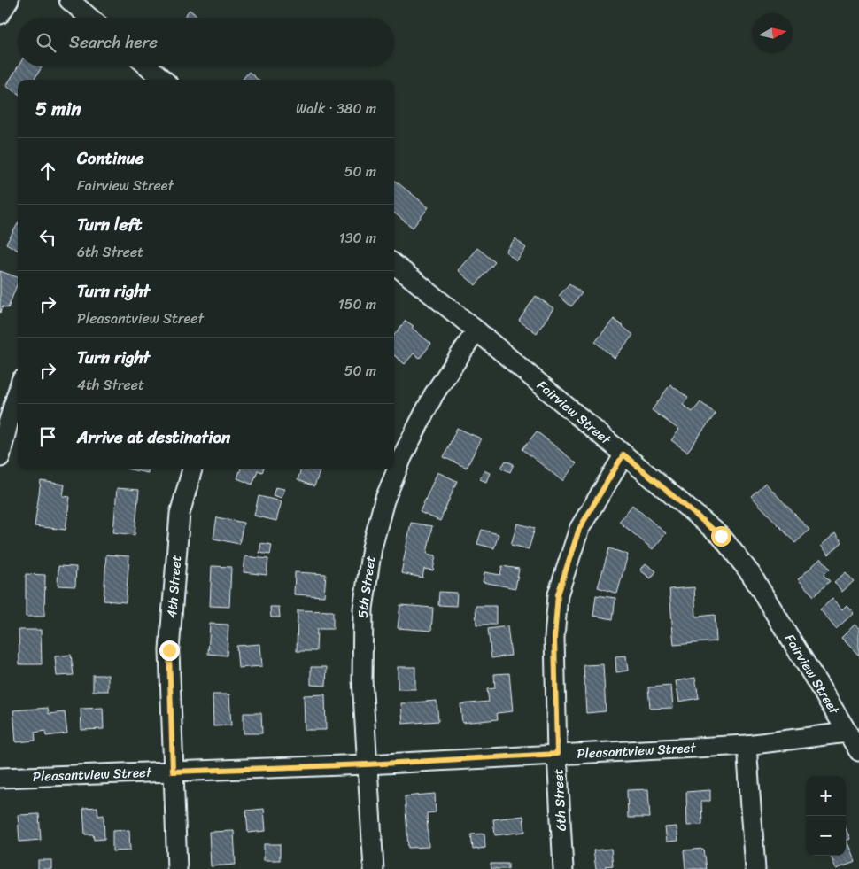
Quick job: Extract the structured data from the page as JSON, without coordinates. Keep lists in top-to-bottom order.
{
  "streets": {
    "street": [
      "Fairview Street",
      "5th Street",
      "4th Street",
      "Pleasantview Street",
      "6th Street"
    ]
  },
  "crossings": [
    ["Fairview Street", "5th Street"],
    ["Fairview Street", "Pleasantview Street"],
    ["Fairview Street", "6th Street"],
    ["5th Street", "Pleasantview Street"],
    ["4th Street", "Pleasantview Street"],
    ["Pleasantview Street", "6th Street"]
  ],
  "north": "right",
  "page": {
    "search": "Search here",
    "heading": ["5 min", "Walk · 380 m"],
    "list": [
      ["Continue", "Fairview Street", "50 m"],
      ["Turn left", "6th Street", "130 m"],
      ["Turn right", "Pleasantview Street", "150 m"],
      ["Turn right", "4th Street", "50 m"],
      "Arrive at destination"
    ],
    "map_buttons": ["+", "−"]
  }
}
